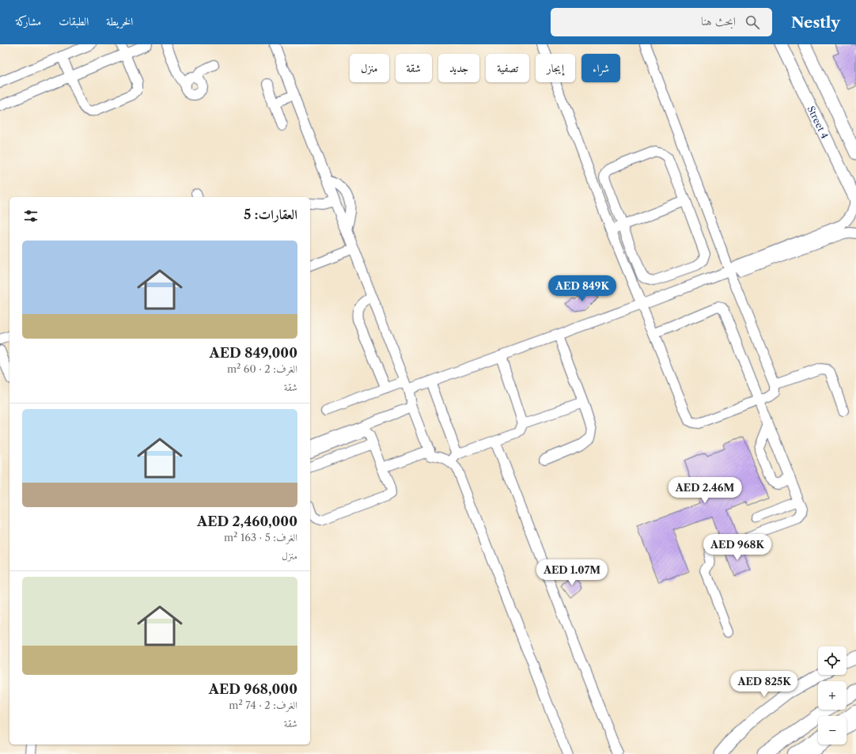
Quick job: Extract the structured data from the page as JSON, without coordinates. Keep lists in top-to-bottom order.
{
  "streets": {
    "main road": ["Street 4"]
  },
  "page": {
    "header": "Nestly",
    "search": "ابحث هنا",
    "nav": ["الخريطة", "الطبقات", "مشاركة"],
    "chip": [
      "شراء",
      "إيجار",
      "تصفية",
      "جديد",
      "شقة",
      "منزل"
    ],
    "heading": "العقارات: 5",
    "list": [
      {
        "name": "AED 849,000",
        "note": "الغرف: 2 · 60 m² · شقة"
      },
      {
        "name": "AED 2,460,000",
        "note": "الغرف: 5 · 163 m² · منزل"
      },
      {
        "name": "AED 968,000",
        "note": "الغرف: 2 · 74 m² · شقة"
      }
    ],
    "price": [
      "AED 849K",
      "AED 2.46M",
      "AED 968K",
      "AED 1.07M",
      "AED 825K"
    ],
    "map_buttons": ["+", "−"]
  }
}
